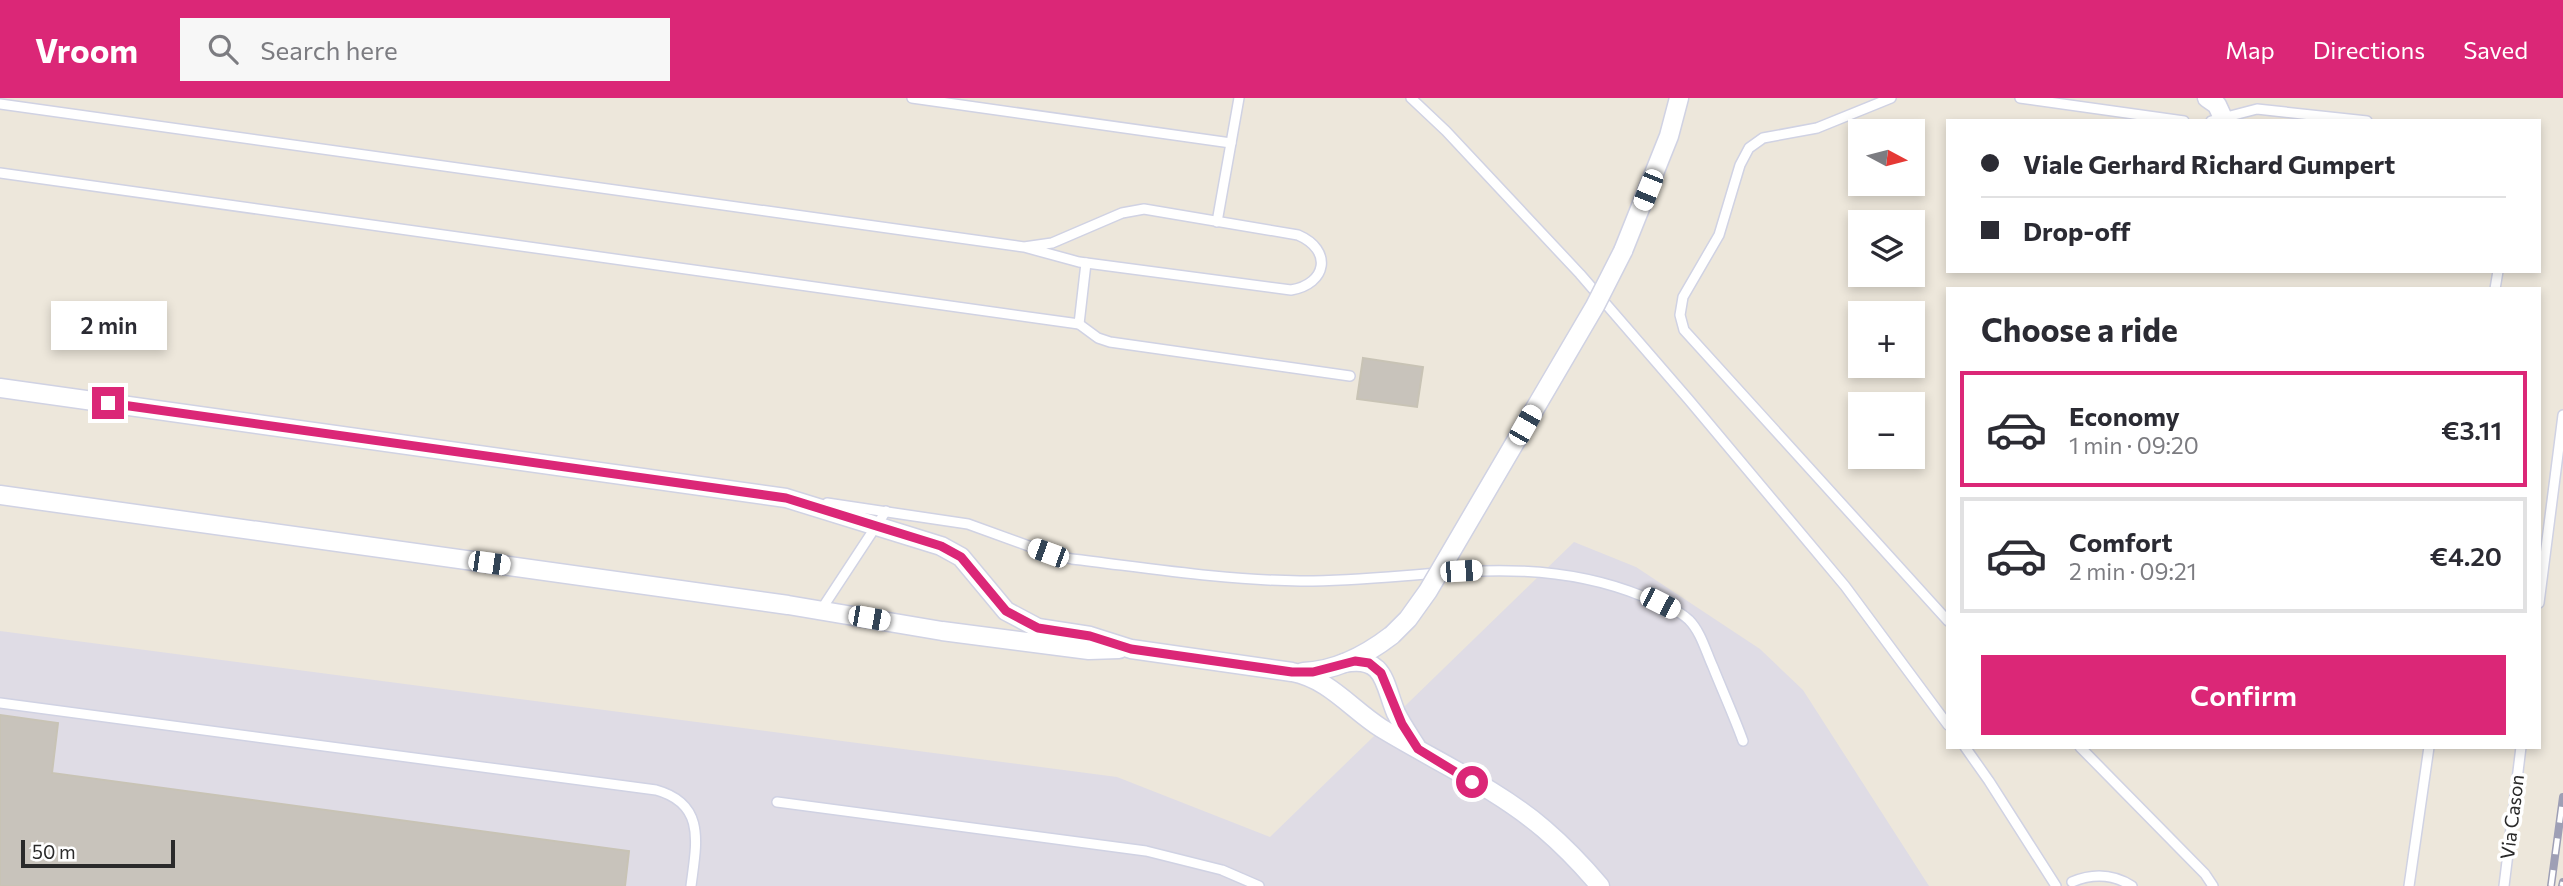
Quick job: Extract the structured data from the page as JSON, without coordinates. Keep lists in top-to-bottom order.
{
  "streets": {
    "lane": ["Via Cason"]
  },
  "scale_bar": "50 m",
  "north": "right",
  "page": {
    "header": "Vroom",
    "search": "Search here",
    "nav": ["Map", "Directions", "Saved"],
    "map_buttons": ["+", "−"],
    "banner": ["Viale Gerhard Richard Gumpert", "Drop-off"],
    "heading": "Choose a ride",
    "bubble": "2 min",
    "list": [
      {
        "name": "Economy",
        "note": "1 min · 09:20",
        "value": "€3.11"
      },
      {
        "name": "Comfort",
        "note": "2 min · 09:21",
        "value": "€4.20"
      }
    ],
    "buttons": "Confirm",
    "scale": "50 m"
  }
}
